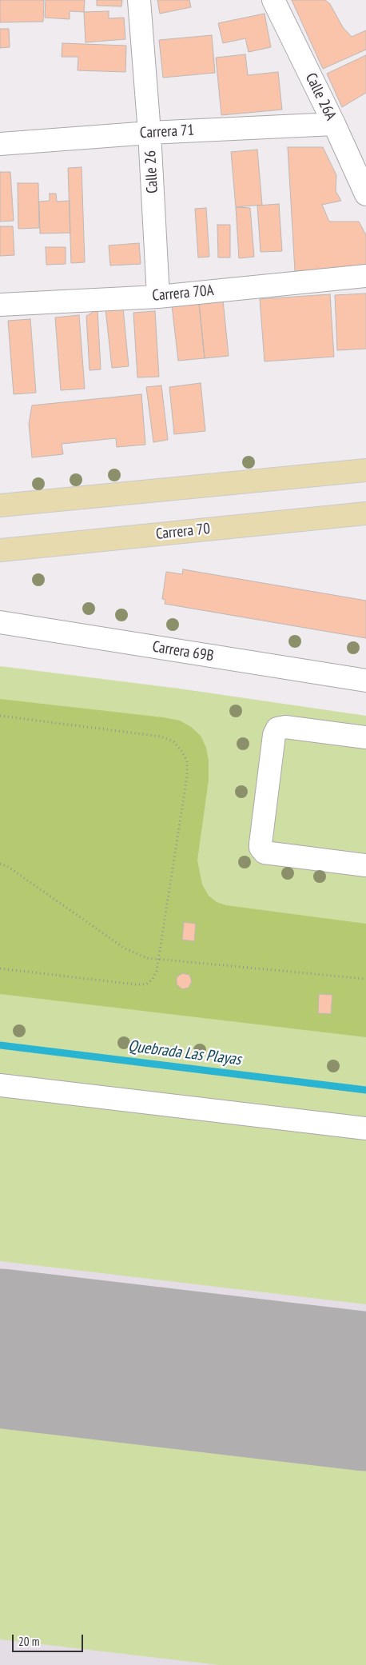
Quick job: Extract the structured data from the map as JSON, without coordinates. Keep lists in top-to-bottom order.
{
  "streets": {
    "main road": ["Carrera 70"],
    "street": [
      "Calle 26A",
      "Carrera 71",
      "Calle 26",
      "Carrera 70A",
      "Carrera 69B"
    ]
  },
  "crossings": [
    ["Calle 26A", "Carrera 71"],
    ["Carrera 71", "Calle 26"],
    ["Calle 26", "Carrera 70A"]
  ],
  "water": ["Quebrada Las Playas"],
  "scale_bar": "20 m"
}
